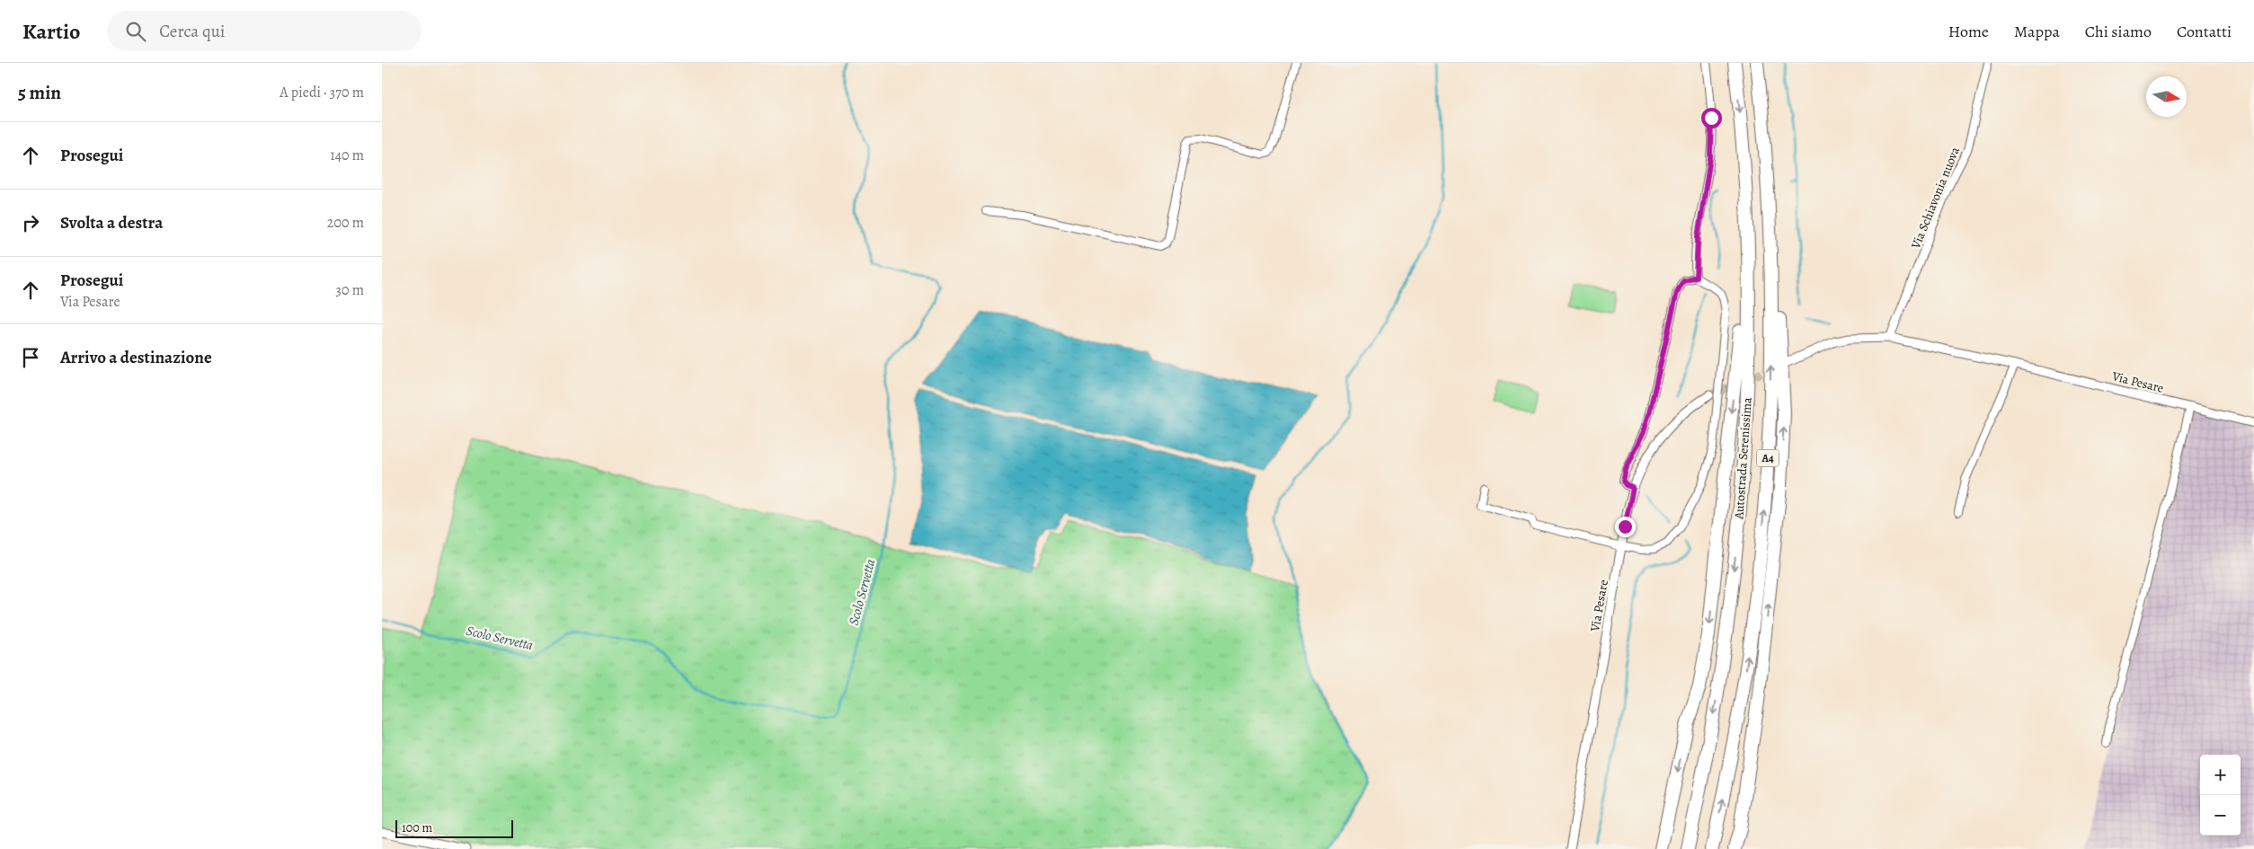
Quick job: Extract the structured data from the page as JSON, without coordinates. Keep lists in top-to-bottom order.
{
  "streets": {
    "highway": ["Autostrada Serenissima", "A4"],
    "street": ["Via Schiavonia nuova", "Via Pesare"]
  },
  "crossings": [
    ["Via Schiavonia nuova", "Via Pesare"]
  ],
  "water": ["Scolo Servetta"],
  "scale_bar": "100 m",
  "north": "right",
  "page": {
    "header": "Kartio",
    "search": "Cerca qui",
    "nav": [
      "Home",
      "Mappa",
      "Chi siamo",
      "Contatti"
    ],
    "heading": ["5 min", "A piedi · 370 m"],
    "list": [
      ["Prosegui", "140 m"],
      ["Svolta a destra", "200 m"],
      ["Prosegui", "Via Pesare", "30 m"],
      "Arrivo a destinazione"
    ],
    "map_buttons": ["+", "−"],
    "scale": "100 m"
  }
}
